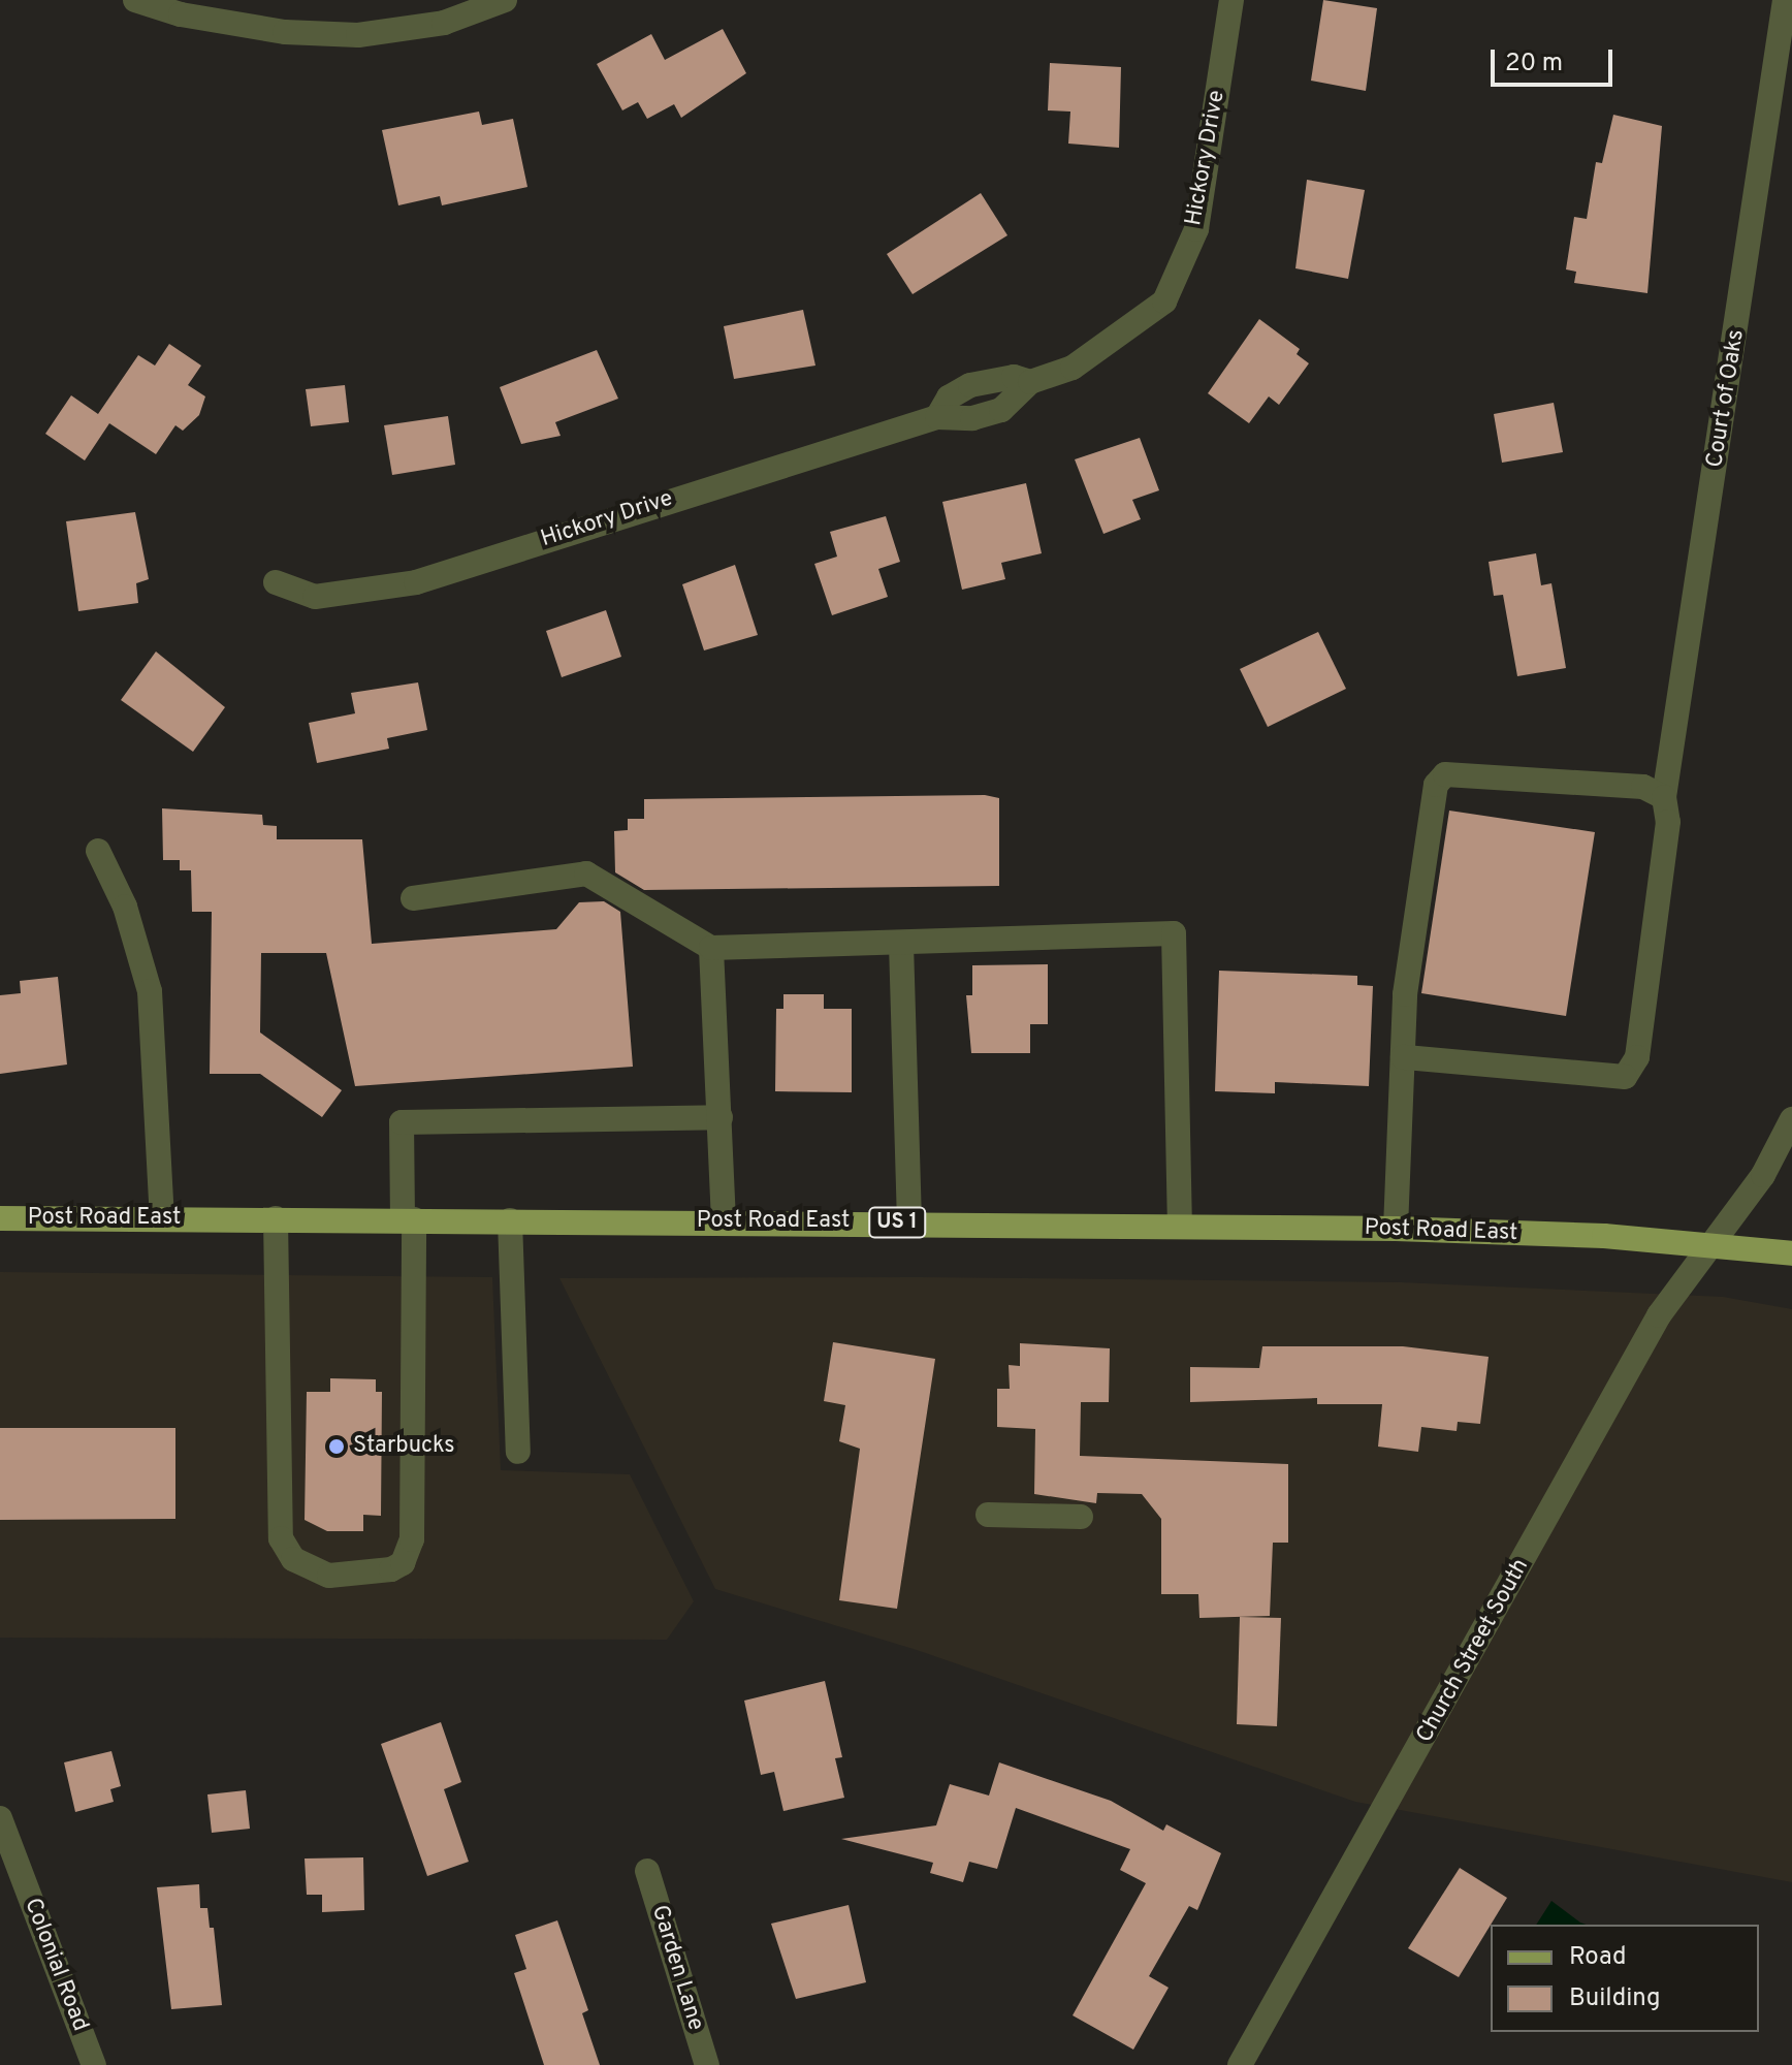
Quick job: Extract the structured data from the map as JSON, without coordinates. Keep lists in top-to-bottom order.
{
  "streets": {
    "main road": ["Post Road East", "US 1"],
    "street": [
      "Hickory Drive",
      "Court of Oaks",
      "Church Street South",
      "Colonial Road",
      "Garden Lane"
    ]
  },
  "crossings": [
    ["Post Road East", "Church Street South"]
  ],
  "places": ["Starbucks"],
  "legend": ["Road", "Building"],
  "scale_bar": "20 m"
}
